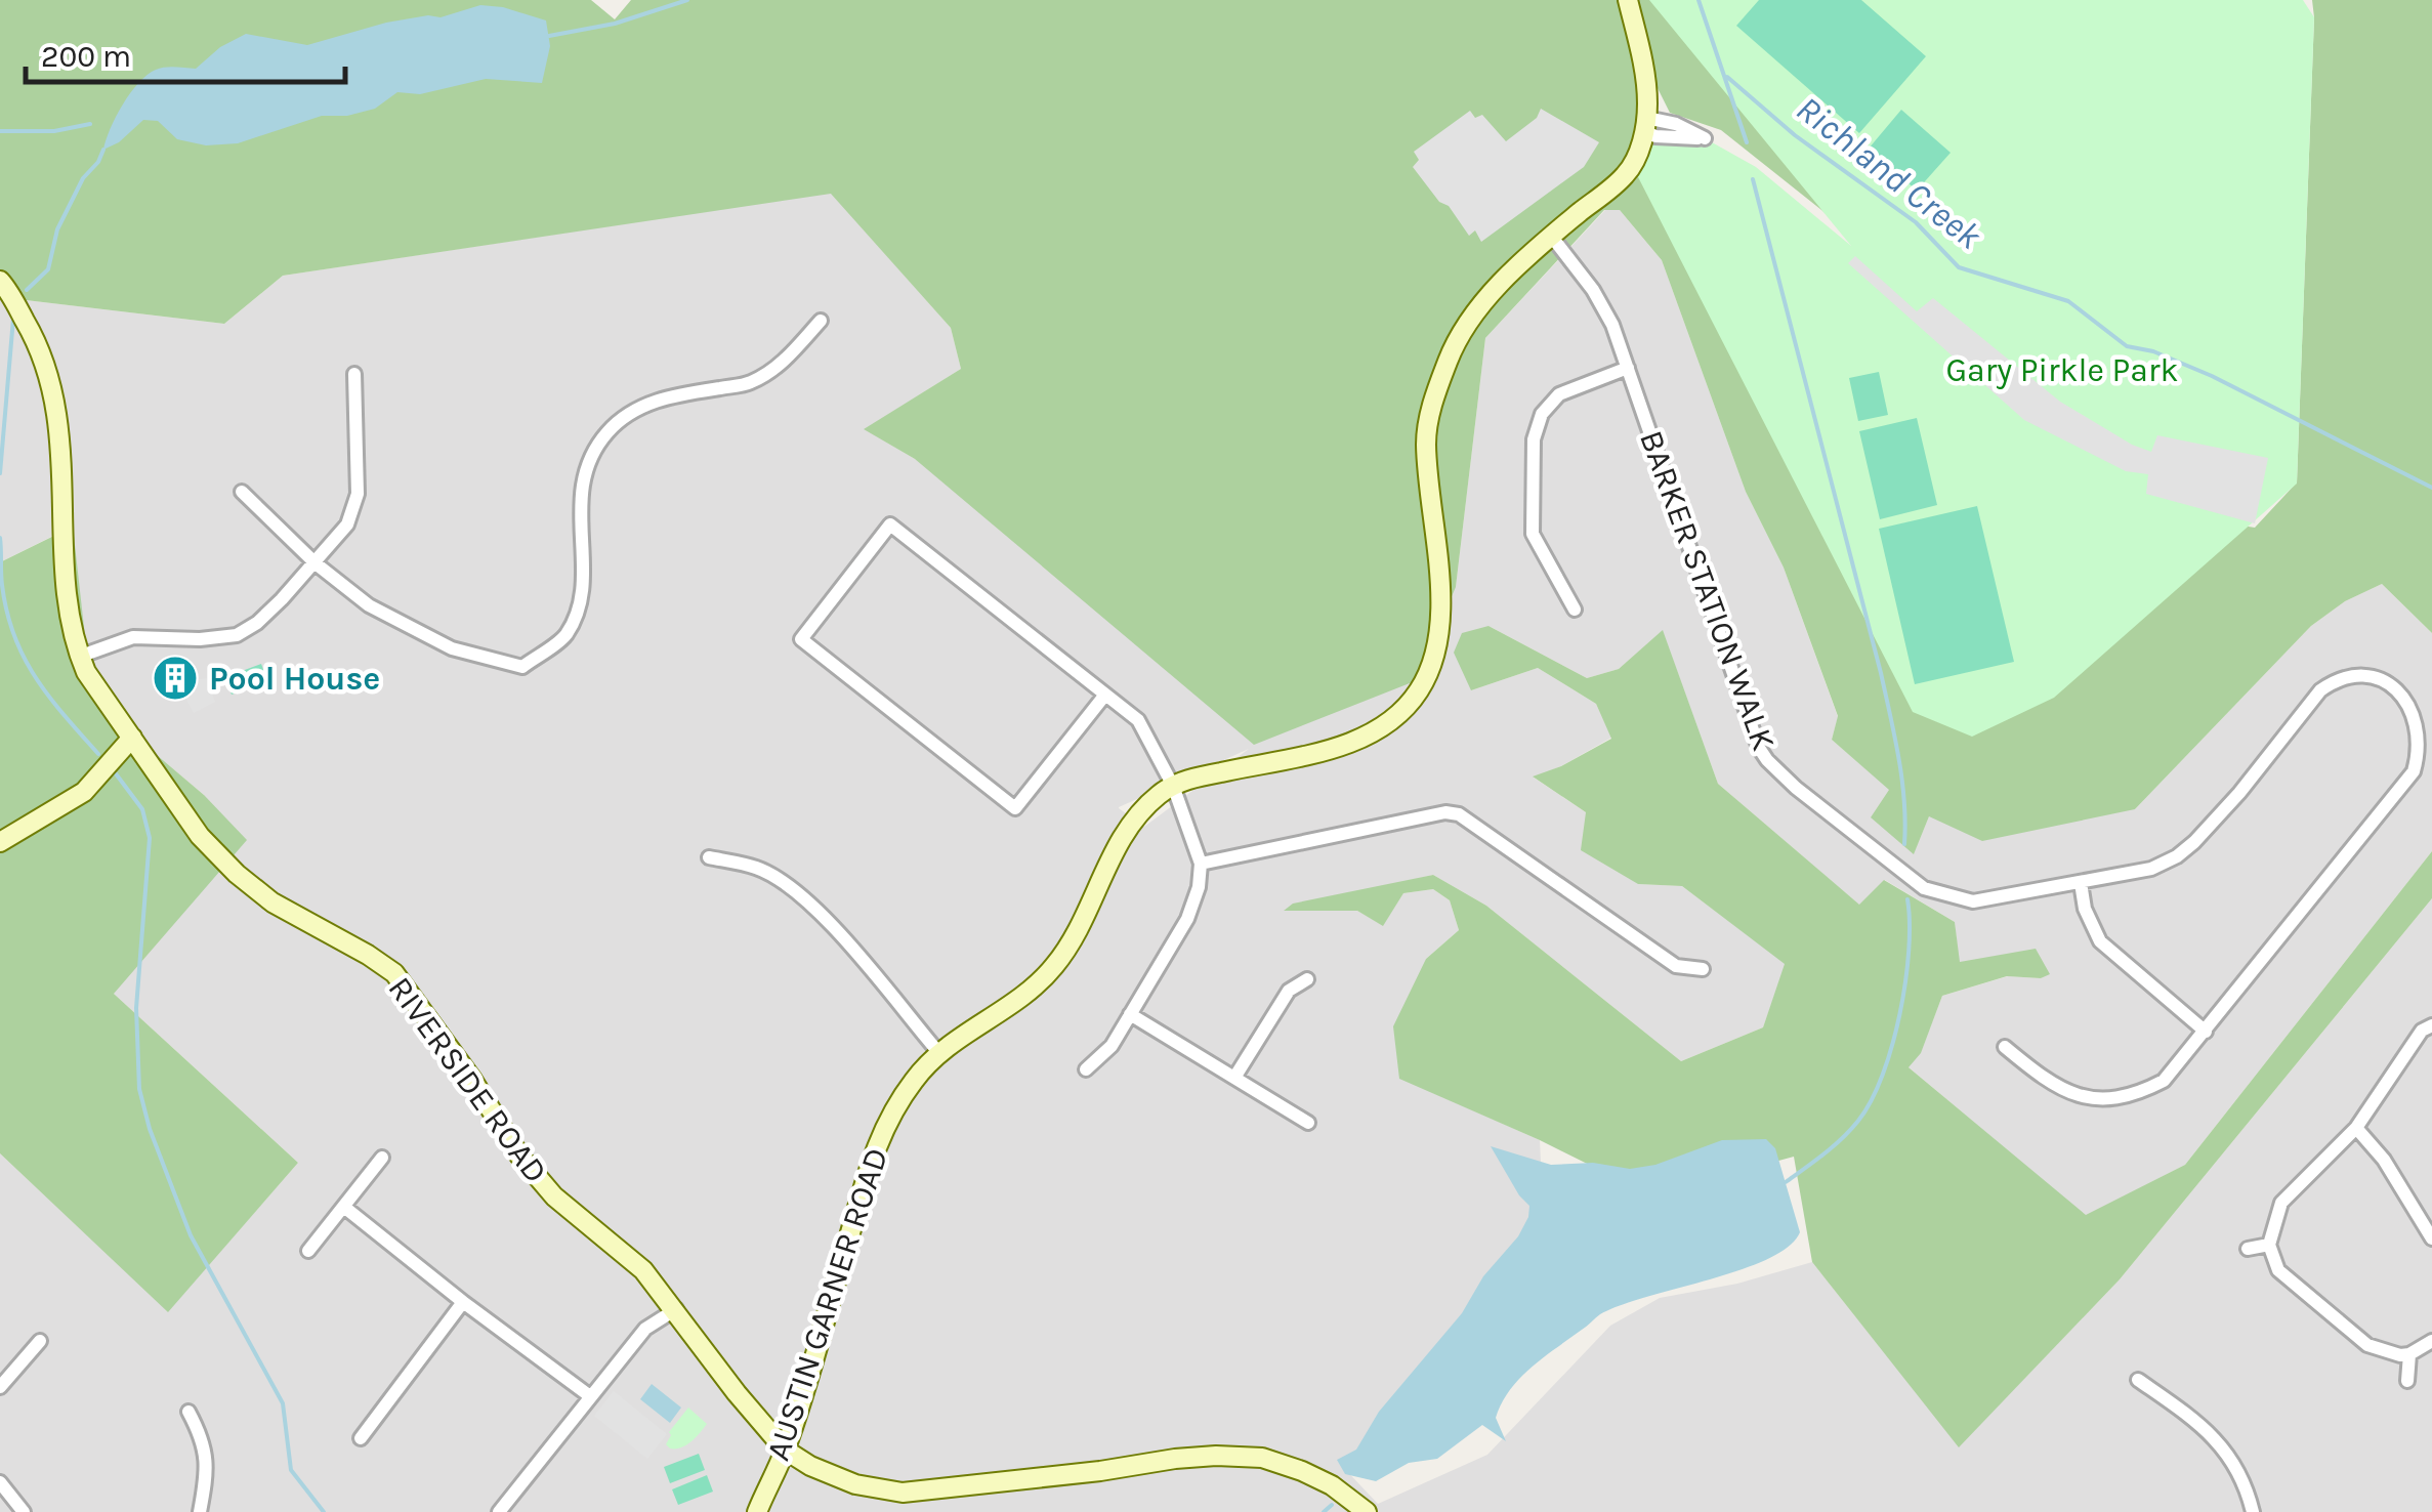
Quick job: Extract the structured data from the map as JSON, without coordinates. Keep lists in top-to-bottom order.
{
  "streets": {
    "street": ["BARKER STATION WALK", "RIVERSIDE ROAD", "AUSTIN GARNER ROAD"]
  },
  "crossings": [
    ["BARKER STATION WALK", "AUSTIN GARNER ROAD"],
    ["RIVERSIDE ROAD", "AUSTIN GARNER ROAD"]
  ],
  "water": ["Richland Creek"],
  "parks": ["Gary Pirkle Park"],
  "places": {
    "building": ["Pool House"]
  },
  "scale_bar": "200 m"
}
